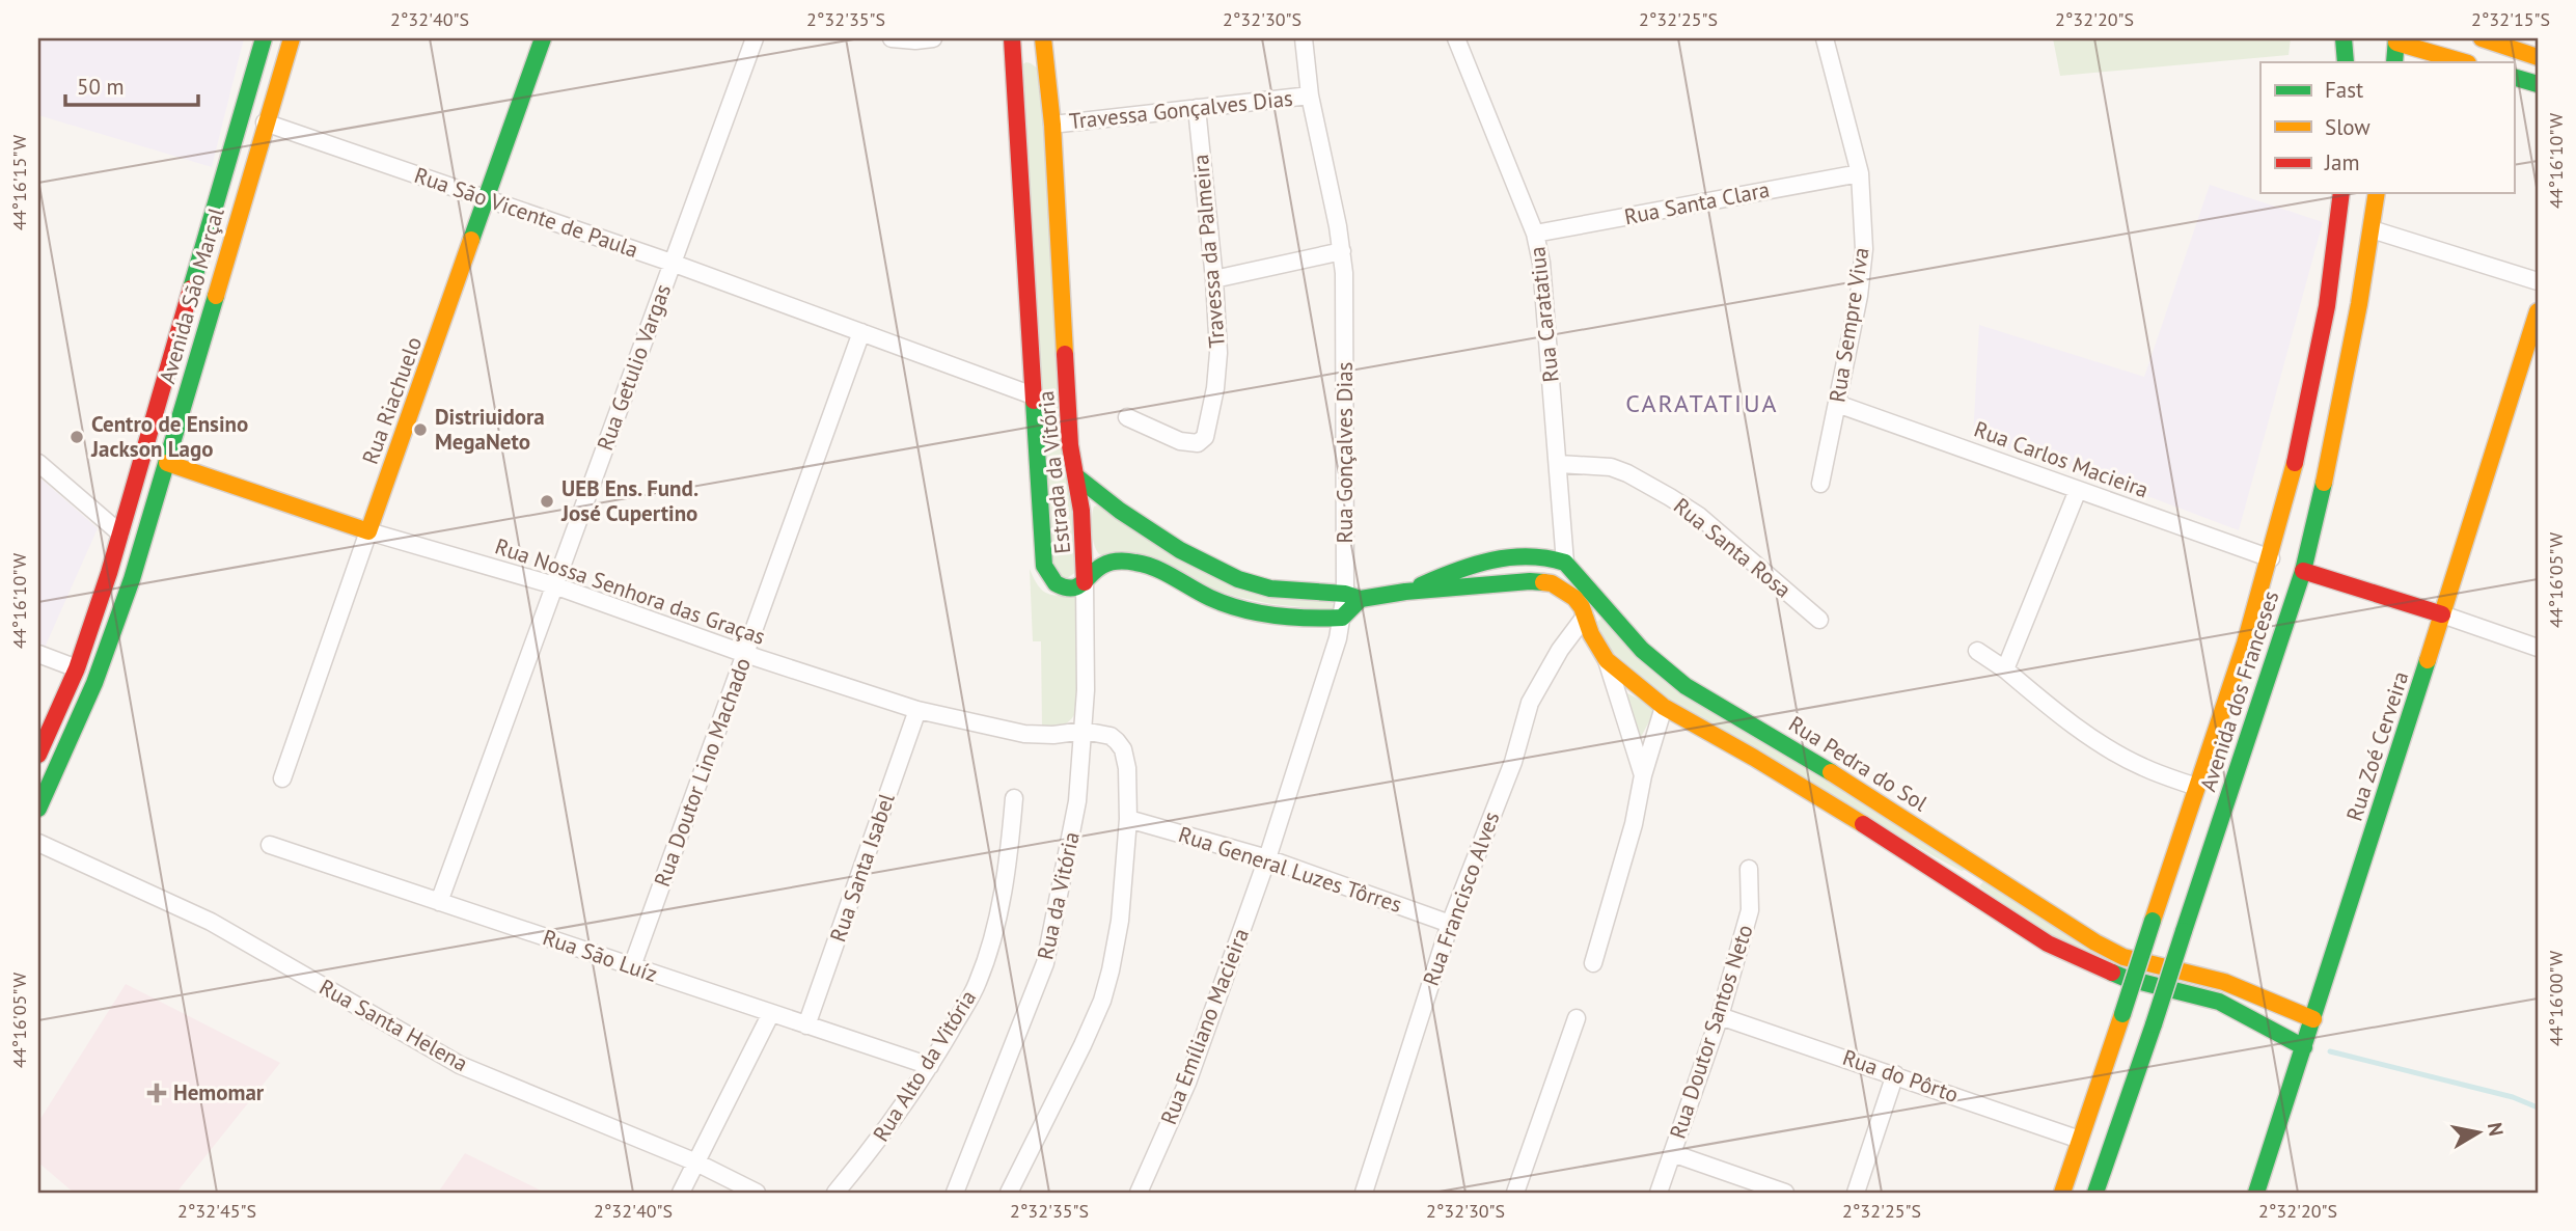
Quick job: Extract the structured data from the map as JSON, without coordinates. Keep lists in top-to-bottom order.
{
  "streets": {
    "street": [
      "Travessa Gonçalves Dias",
      "Rua Santa Clara",
      "Rua São Vicente de Paula",
      "Travessa da Palmeira",
      "Avenida São Marçal",
      "Rua Caratatiua",
      "Rua Sempre Viva",
      "Rua Getulio Vargas",
      "Rua Riachuelo",
      "Rua Gonçalves Dias",
      "Rua Carlos Macieira",
      "Estrada da Vitória",
      "Rua Santa Rosa",
      "Rua Nossa Senhora das Graças",
      "Avenida dos Franceses",
      "Rua Zoé Cerveira",
      "Rua Pedra do Sol",
      "Rua Doutor Lino Machado",
      "Rua Santa Isabel",
      "Rua General Luzes Tôrres",
      "Rua da Vitória",
      "Rua Francisco Alves",
      "Rua São Luíz",
      "Rua Santa Helena",
      "Rua Emíliano Macieira",
      "Rua Doutor Santos Neto",
      "Rua Alto da Vitória",
      "Rua do Pôrto"
    ]
  },
  "crossings": [
    ["Travessa Gonçalves Dias", "Travessa da Palmeira"],
    ["Travessa Gonçalves Dias", "Rua Gonçalves Dias"],
    ["Travessa Gonçalves Dias", "Estrada da Vitória"],
    ["Rua Santa Clara", "Rua Caratatiua"],
    ["Rua Santa Clara", "Rua Sempre Viva"],
    ["Rua São Vicente de Paula", "Avenida São Marçal"],
    ["Rua São Vicente de Paula", "Rua Getulio Vargas"],
    ["Rua São Vicente de Paula", "Rua Riachuelo"],
    ["Rua São Vicente de Paula", "Estrada da Vitória"],
    ["Rua São Vicente de Paula", "Rua Doutor Lino Machado"],
    ["Avenida São Marçal", "Rua Nossa Senhora das Graças"],
    ["Rua Caratatiua", "Rua Santa Rosa"],
    ["Rua Caratatiua", "Rua Pedra do Sol"],
    ["Rua Sempre Viva", "Rua Carlos Macieira"],
    ["Rua Getulio Vargas", "Rua Nossa Senhora das Graças"],
    ["Rua Getulio Vargas", "Rua São Luíz"],
    ["Rua Riachuelo", "Rua Nossa Senhora das Graças"],
    ["Rua Gonçalves Dias", "Rua Pedra do Sol"],
    ["Rua Gonçalves Dias", "Rua General Luzes Tôrres"],
    ["Rua Gonçalves Dias", "Rua Emíliano Macieira"],
    ["Rua Carlos Macieira", "Avenida dos Franceses"],
    ["Estrada da Vitória", "Rua Pedra do Sol"],
    ["Estrada da Vitória", "Rua da Vitória"],
    ["Rua Nossa Senhora das Graças", "Rua Doutor Lino Machado"],
    ["Rua Nossa Senhora das Graças", "Rua Santa Isabel"],
    ["Rua Nossa Senhora das Graças", "Rua da Vitória"],
    ["Avenida dos Franceses", "Rua do Pôrto"],
    ["Rua Zoé Cerveira", "Rua Pedra do Sol"],
    ["Rua Pedra do Sol", "Rua Francisco Alves"],
    ["Rua Doutor Lino Machado", "Rua São Luíz"],
    ["Rua Santa Isabel", "Rua São Luíz"],
    ["Rua General Luzes Tôrres", "Rua Francisco Alves"],
    ["Rua General Luzes Tôrres", "Rua Emíliano Macieira"],
    ["Rua São Luíz", "Rua Alto da Vitória"],
    ["Rua Doutor Santos Neto", "Rua do Pôrto"]
  ],
  "districts": ["CARATATIUA"],
  "places": {
    "other": ["Distriuidora MegaNeto", "Centro de Ensino Jackson Lago", "UEB Ens. Fund. José Cupertino"],
    "health": ["Hemomar"]
  },
  "legend": ["Fast", "Slow", "Jam"],
  "scale_bar": "50 m",
  "north": "right",
  "coordinates": [
    "2°32'40\"S",
    "2°32'35\"S",
    "2°32'30\"S",
    "2°32'25\"S",
    "2°32'20\"S",
    "2°32'15\"S",
    "44°16'10\"W",
    "44°16'15\"W",
    "44°16'05\"W",
    "44°16'00\"W",
    "2°32'45\"S"
  ]
}
